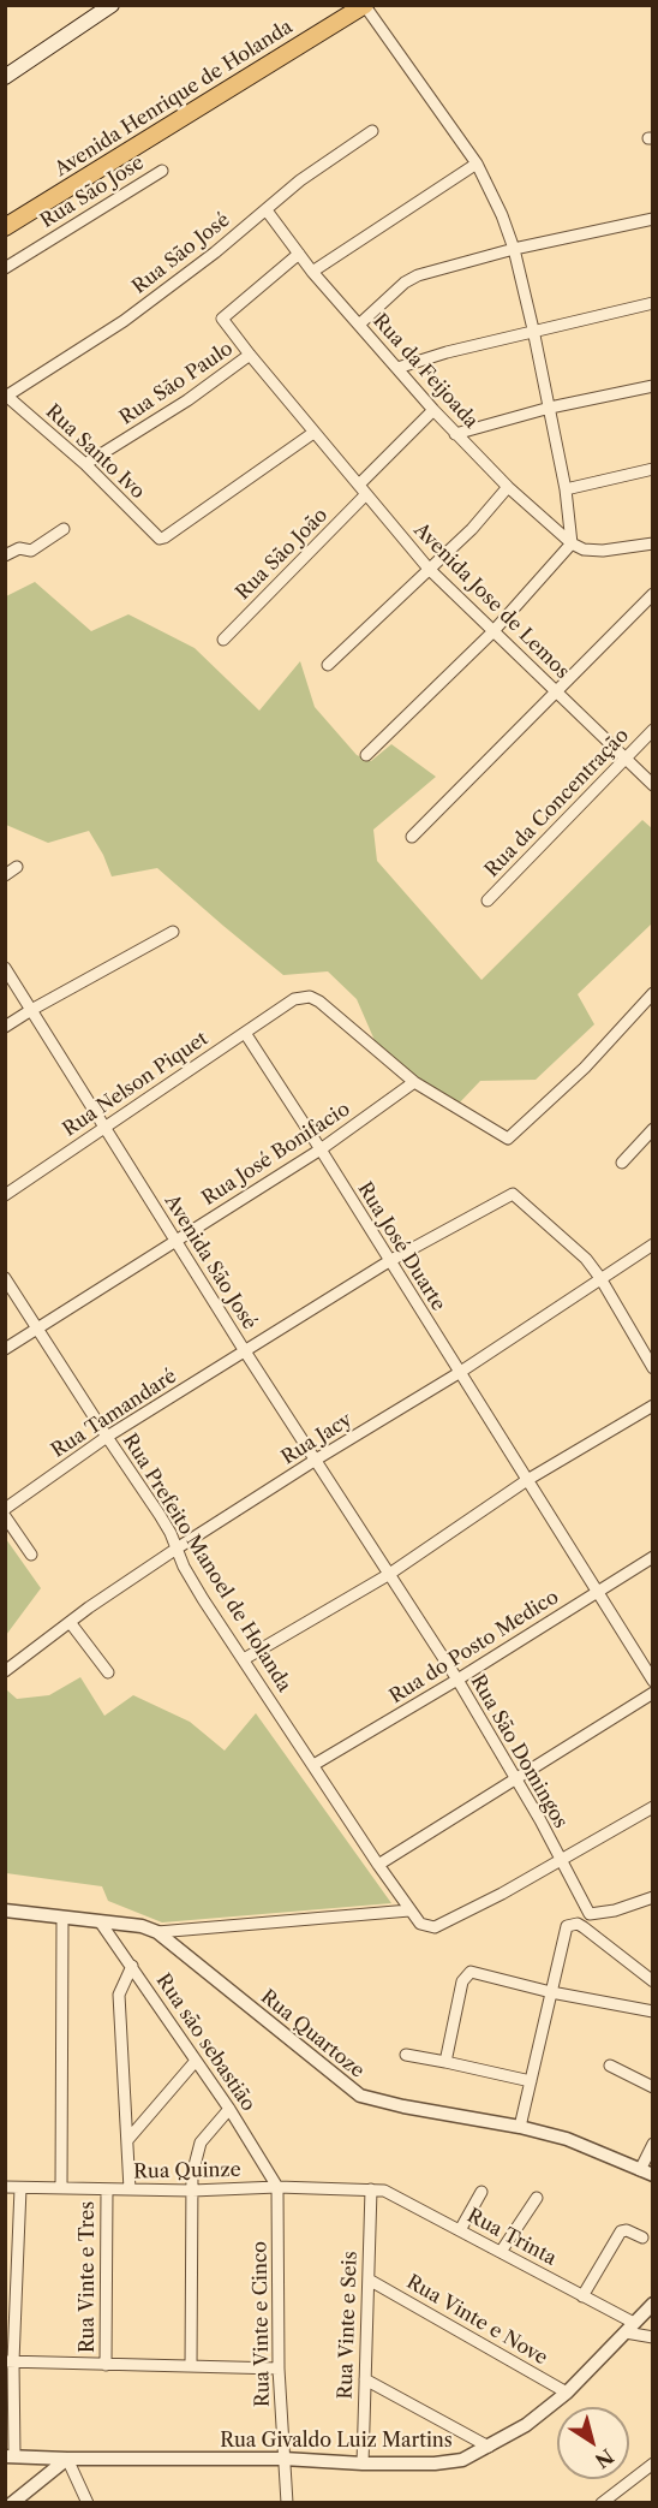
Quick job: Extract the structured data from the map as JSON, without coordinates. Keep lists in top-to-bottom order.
{
  "streets": {
    "main road": ["Avenida Henrique de Holanda"],
    "street": [
      "Rua São Jose",
      "Rua São José",
      "Rua da Feijoada",
      "Rua São Paulo",
      "Rua Santo Ivo",
      "Rua São João",
      "Avenida Jose de Lemos",
      "Rua da Concentração",
      "Rua Nelson Piquet",
      "Rua José Bonifacio",
      "Rua José Duarte",
      "Avenida São José",
      "Rua Tamandaré",
      "Rua Jacy",
      "Rua Prefeito Manoel de Holanda",
      "Rua do Posto Medico",
      "Rua São Domingos",
      "Rua Quartoze",
      "Rua são sebastião",
      "Rua Quinze",
      "Rua Trinta",
      "Rua Vinte e Tres",
      "Rua Vinte e Nove",
      "Rua Vinte e Cinco",
      "Rua Vinte e Seis",
      "Rua Givaldo Luiz Martins"
    ]
  },
  "crossings": [
    ["Rua São José", "Rua da Feijoada"],
    ["Rua São José", "Rua Santo Ivo"],
    ["Rua da Feijoada", "Rua São João"],
    ["Rua São Paulo", "Rua Santo Ivo"],
    ["Rua Santo Ivo", "Avenida Jose de Lemos"],
    ["Rua São João", "Avenida Jose de Lemos"],
    ["Avenida Jose de Lemos", "Rua da Concentração"],
    ["Rua Nelson Piquet", "Rua José Bonifacio"],
    ["Rua Nelson Piquet", "Rua José Duarte"],
    ["Rua Nelson Piquet", "Avenida São José"],
    ["Rua José Bonifacio", "Rua José Duarte"],
    ["Rua José Bonifacio", "Avenida São José"],
    ["Rua José Bonifacio", "Rua Prefeito Manoel de Holanda"],
    ["Rua José Duarte", "Rua Tamandaré"],
    ["Rua José Duarte", "Rua Jacy"],
    ["Rua José Duarte", "Rua do Posto Medico"],
    ["Avenida São José", "Rua Tamandaré"],
    ["Avenida São José", "Rua Jacy"],
    ["Avenida São José", "Rua São Domingos"],
    ["Rua Tamandaré", "Rua Jacy"],
    ["Rua Tamandaré", "Rua Prefeito Manoel de Holanda"],
    ["Rua Jacy", "Rua Prefeito Manoel de Holanda"],
    ["Rua Prefeito Manoel de Holanda", "Rua do Posto Medico"],
    ["Rua Prefeito Manoel de Holanda", "Rua São Domingos"],
    ["Rua do Posto Medico", "Rua São Domingos"],
    ["Rua Quartoze", "Rua são sebastião"],
    ["Rua são sebastião", "Rua Quinze"],
    ["Rua são sebastião", "Rua Vinte e Cinco"],
    ["Rua Quinze", "Rua Trinta"],
    ["Rua Quinze", "Rua Vinte e Tres"],
    ["Rua Quinze", "Rua Vinte e Cinco"],
    ["Rua Quinze", "Rua Vinte e Seis"],
    ["Rua Trinta", "Rua Vinte e Seis"],
    ["Rua Trinta", "Rua Givaldo Luiz Martins"],
    ["Rua Vinte e Nove", "Rua Vinte e Seis"],
    ["Rua Vinte e Nove", "Rua Givaldo Luiz Martins"],
    ["Rua Vinte e Cinco", "Rua Givaldo Luiz Martins"],
    ["Rua Vinte e Seis", "Rua Givaldo Luiz Martins"]
  ],
  "north": "bottom right"
}
